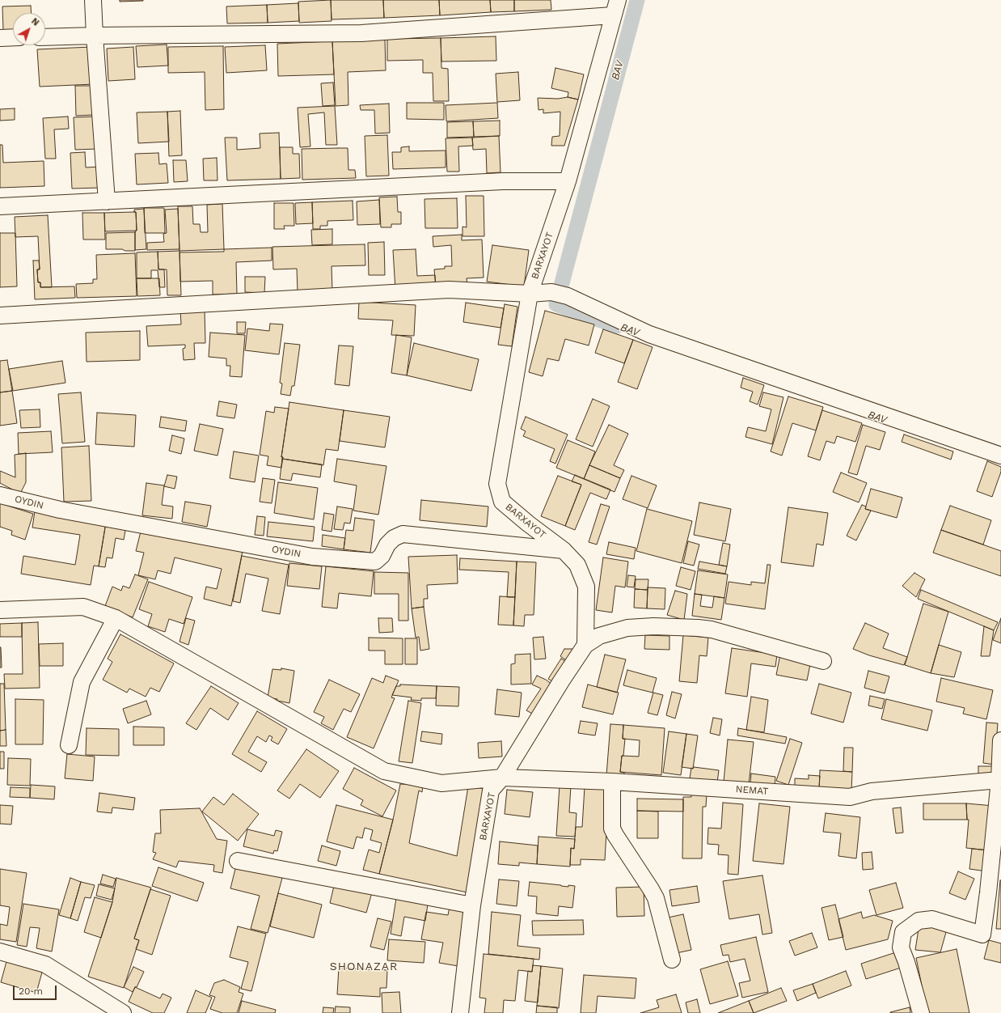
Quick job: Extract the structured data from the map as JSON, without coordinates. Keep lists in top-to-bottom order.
{
  "streets": {
    "street": ["BARXAYOT", "OYDIN", "NEMAT"]
  },
  "crossings": [
    ["BARXAYOT", "OYDIN"],
    ["BARXAYOT", "NEMAT"]
  ],
  "districts": ["SHONAZAR"],
  "water": ["BAV"],
  "scale_bar": "20 m",
  "north": "top right"
}
